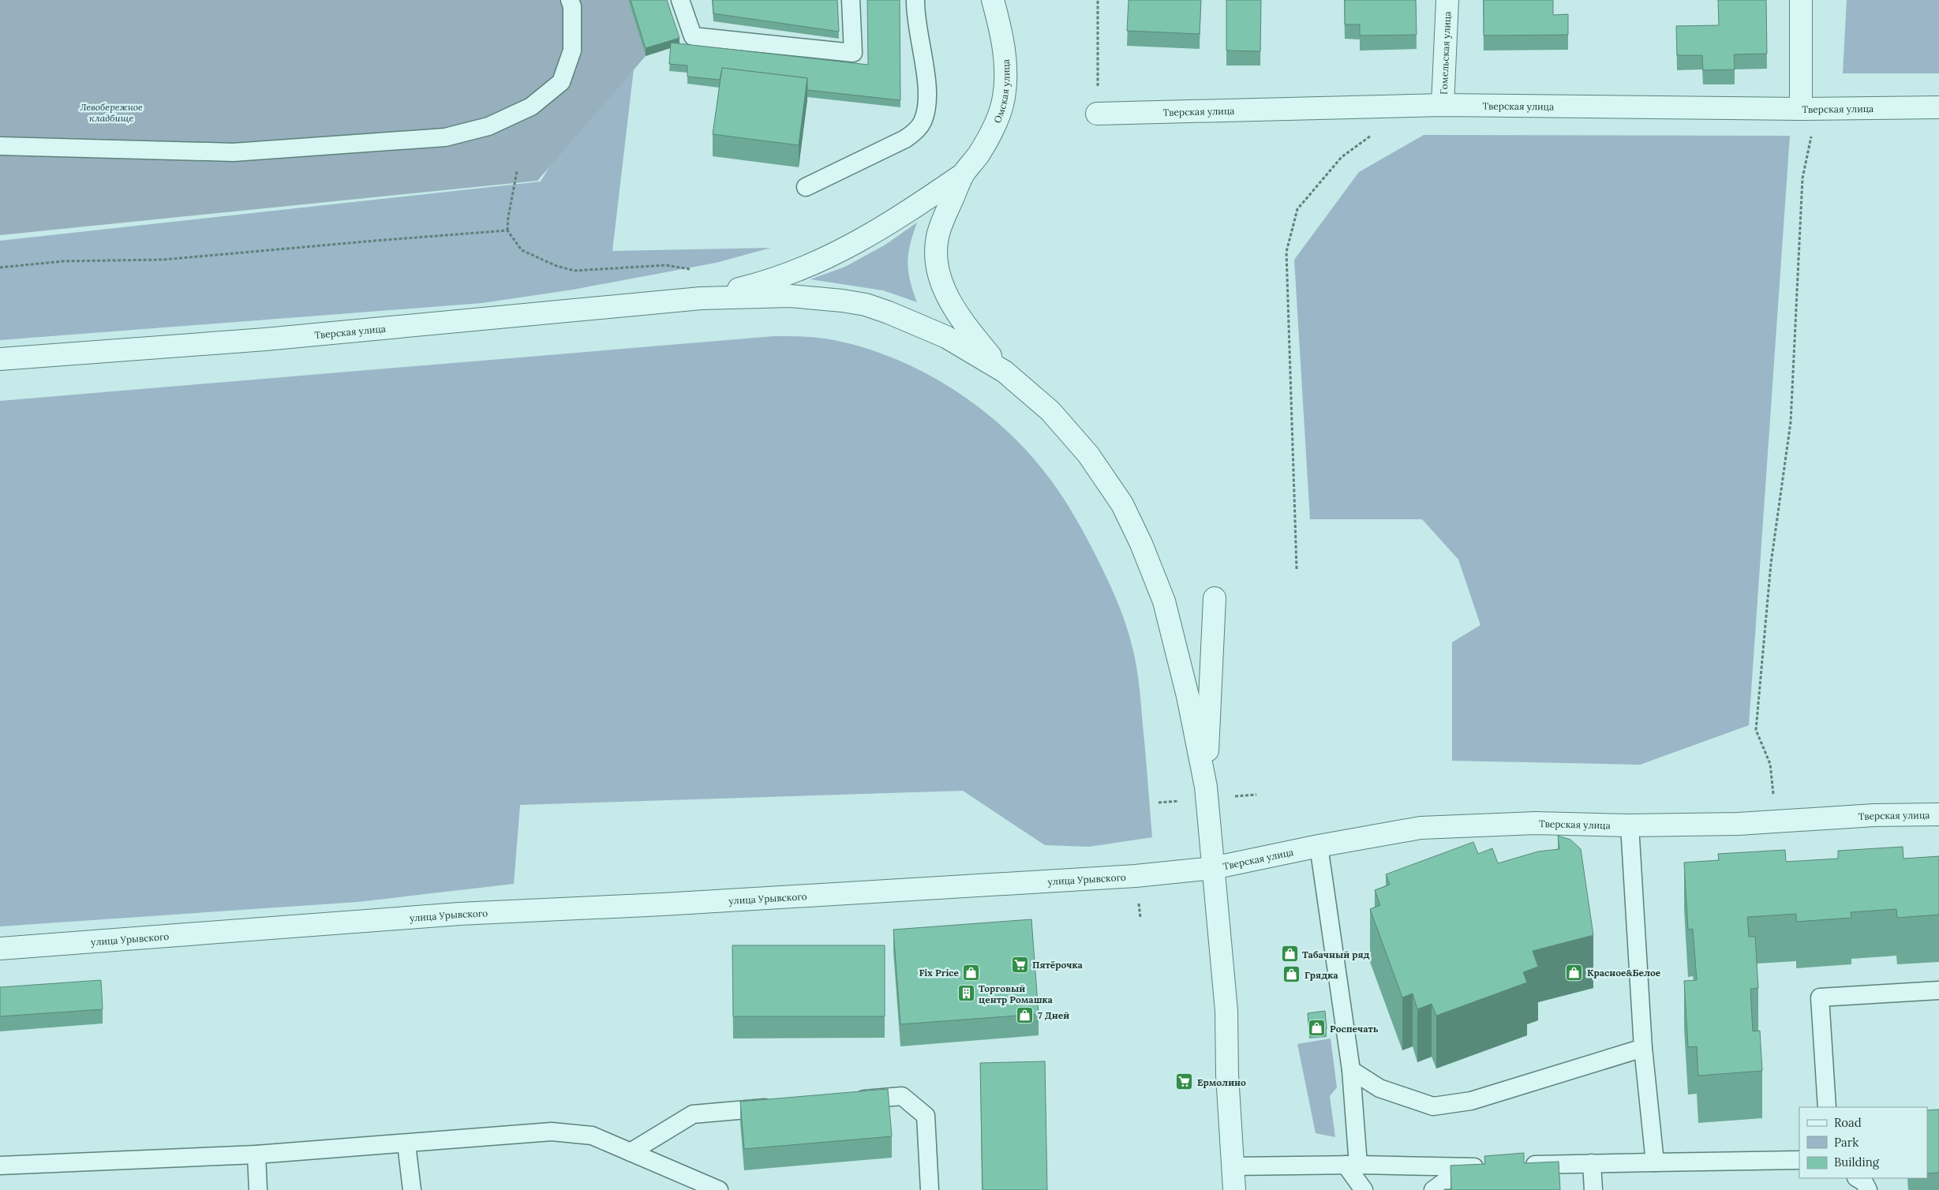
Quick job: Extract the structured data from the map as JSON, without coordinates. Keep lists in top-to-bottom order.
{
  "streets": {
    "street": [
      "Гомельская улица",
      "Омская улица",
      "Тверская улица",
      "улица Урывского"
    ]
  },
  "crossings": [
    ["Гомельская улица", "Тверская улица"],
    ["Тверская улица", "улица Урывского"]
  ],
  "parks": ["Левобережное кладбище"],
  "places": {
    "shop": [
      "Табачный ряд",
      "Fix Price",
      "Красное&Белое",
      "Грядка",
      "7 Дней",
      "Роспечать"
    ],
    "supermarket": ["Пятёрочка", "Ермолино"],
    "building": ["Торговый центр Ромашка"]
  },
  "legend": ["Road", "Park", "Building"]
}
